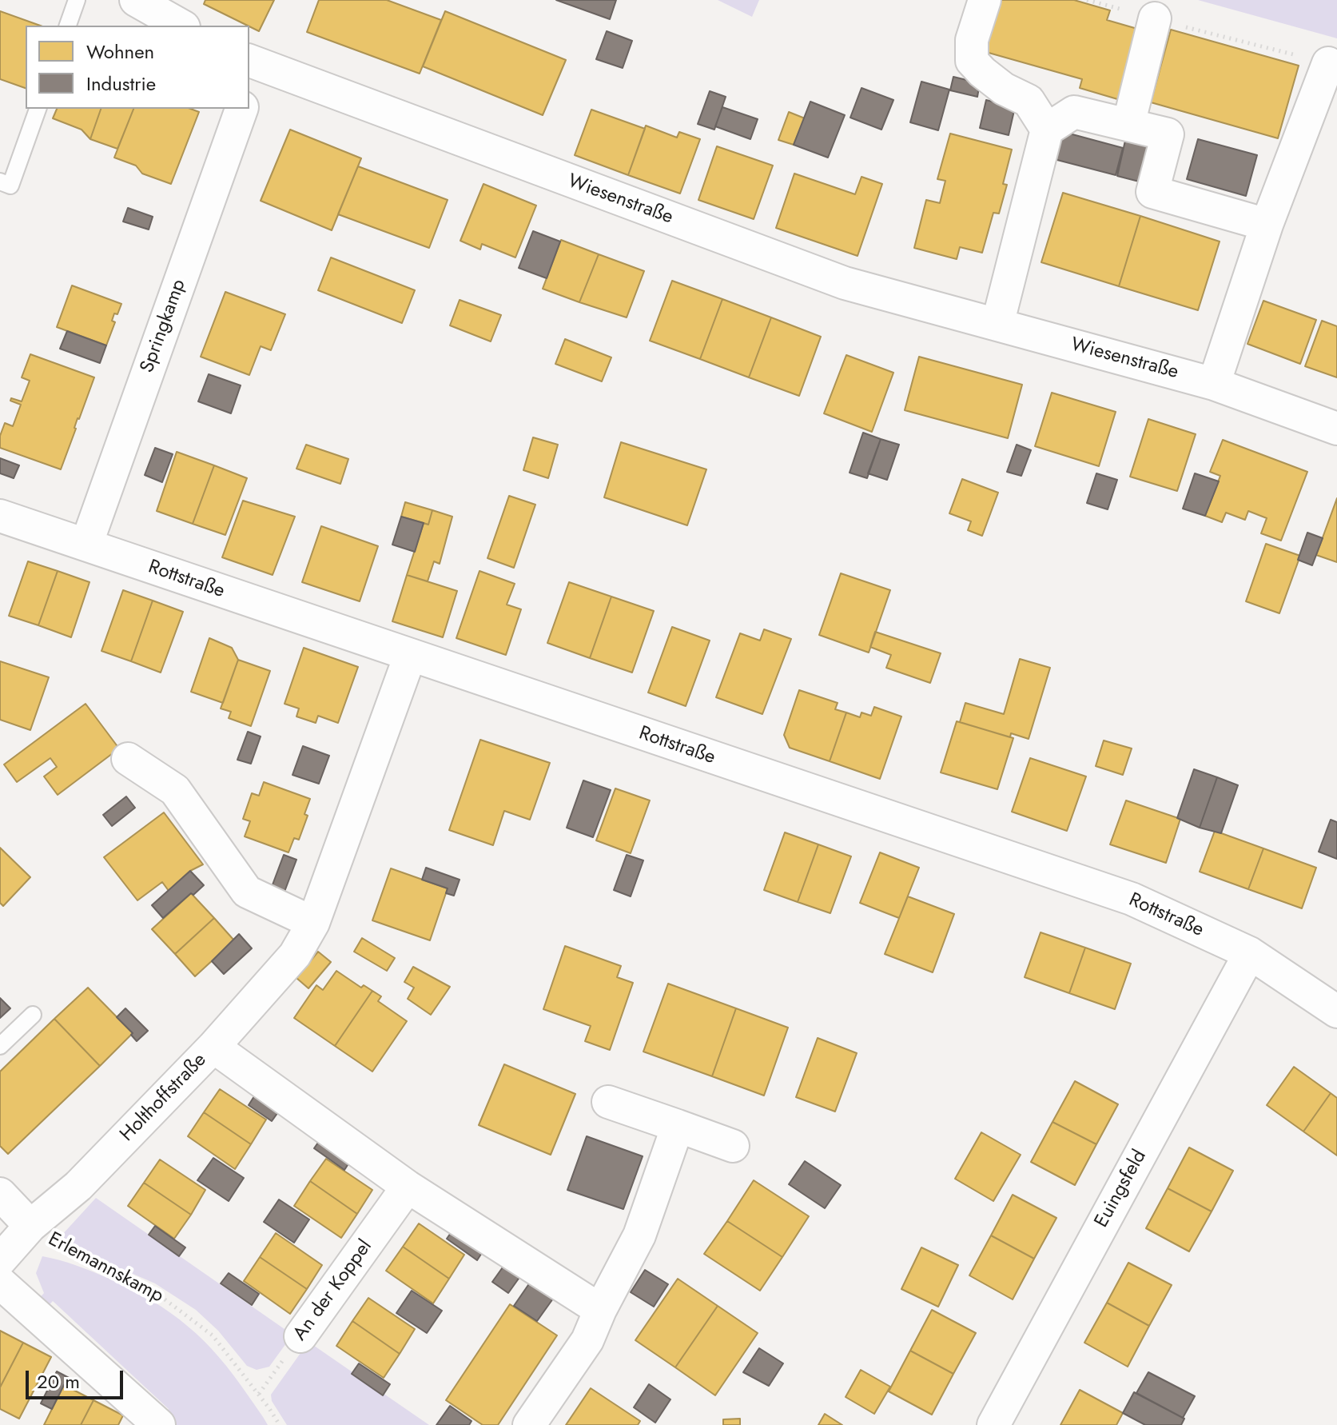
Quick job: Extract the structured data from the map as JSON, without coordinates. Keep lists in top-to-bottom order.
{
  "streets": {
    "street": [
      "Wiesenstraße",
      "Springkamp",
      "Rottstraße",
      "Holthoffstraße",
      "Euingsfeld",
      "An der Koppel"
    ],
    "path": ["Erlemannskamp"]
  },
  "crossings": [
    ["Springkamp", "Rottstraße"],
    ["Rottstraße", "Holthoffstraße"],
    ["Rottstraße", "Euingsfeld"],
    ["Holthoffstraße", "Erlemannskamp"],
    ["Erlemannskamp", "An der Koppel"]
  ],
  "legend": ["Wohnen", "Industrie"],
  "scale_bar": "20 m"
}
